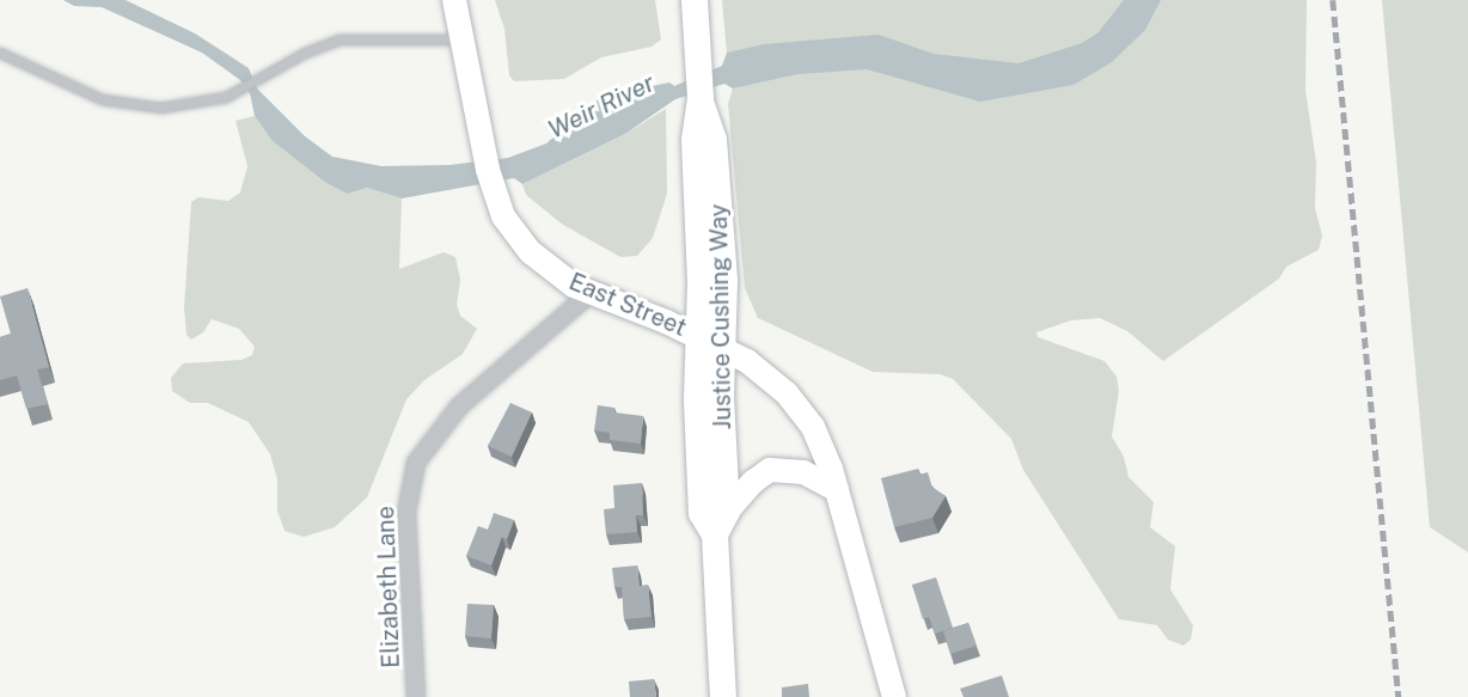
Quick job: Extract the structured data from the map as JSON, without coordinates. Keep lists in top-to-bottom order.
{
  "streets": {
    "main road": ["East Street", "Justice Cushing Way"],
    "street": ["Elizabeth Lane"]
  },
  "crossings": [
    ["East Street", "Justice Cushing Way"],
    ["East Street", "Elizabeth Lane"]
  ],
  "water": ["Weir River"]
}
